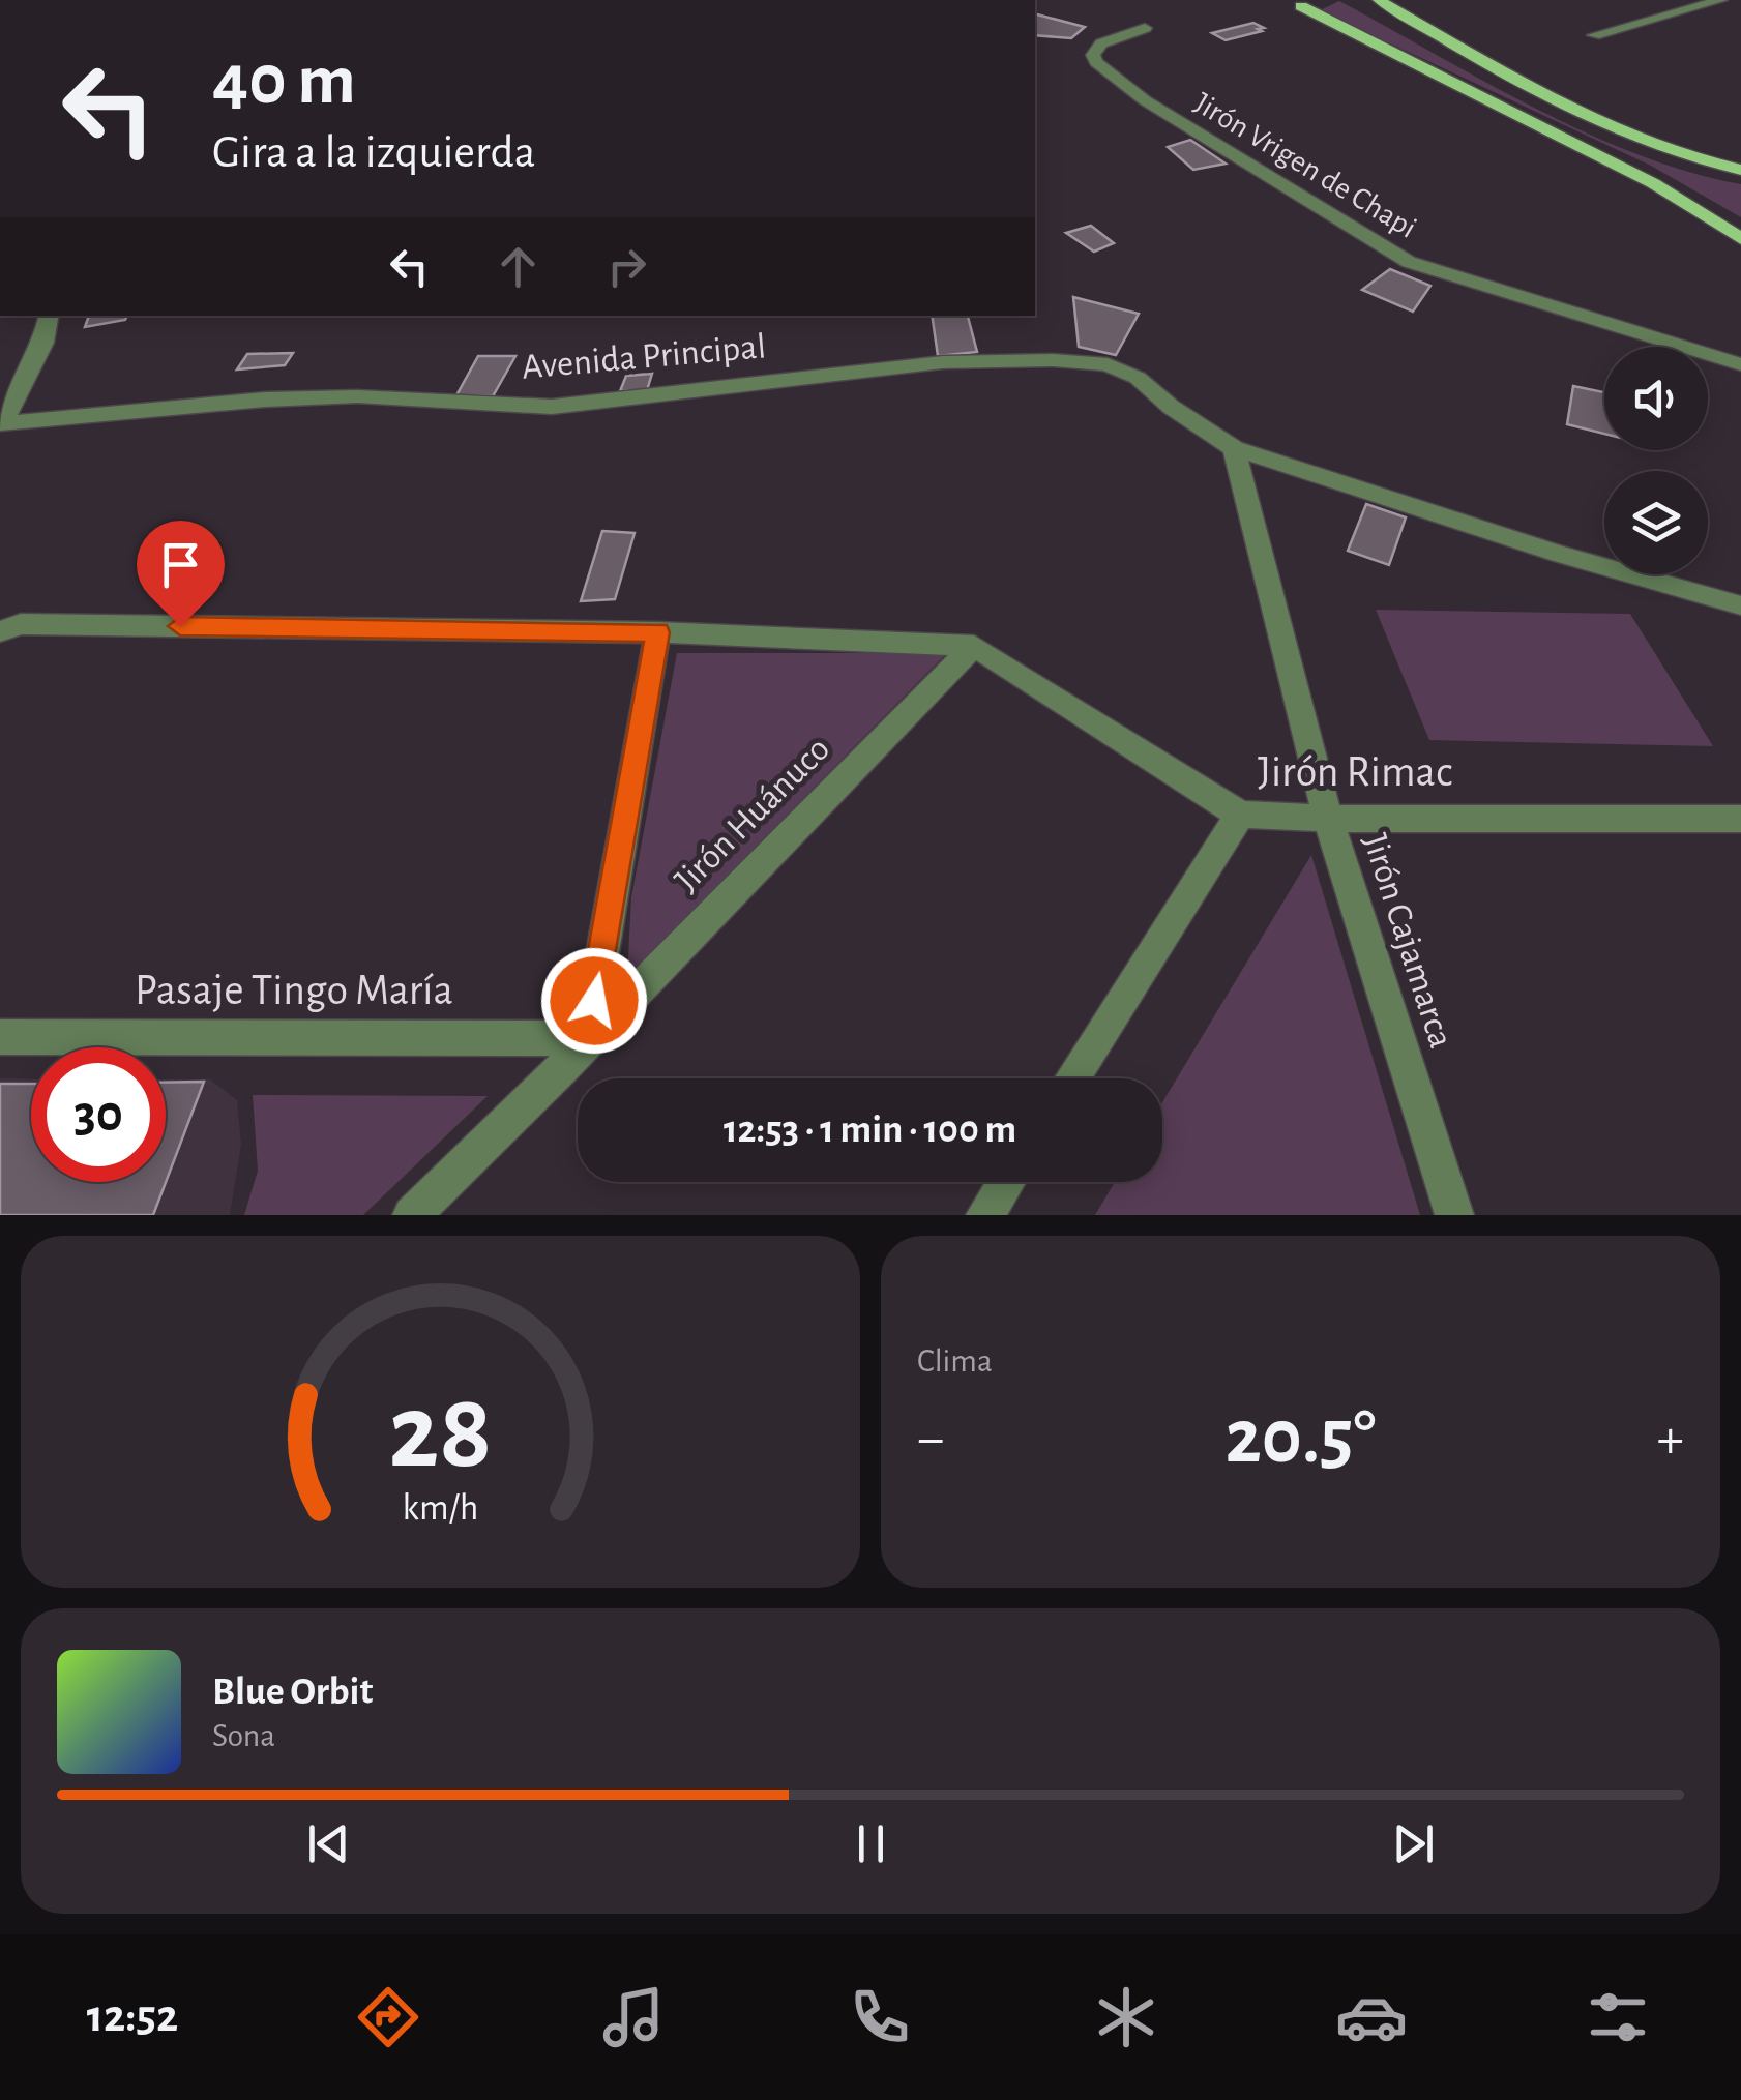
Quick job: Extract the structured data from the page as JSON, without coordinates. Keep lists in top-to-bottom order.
{
  "streets": {
    "street": [
      "Jirón Vrigen de Chapi",
      "Avenida Principal",
      "Jirón Rimac",
      "Jirón Huánuco",
      "Jirón Cajamarca",
      "Pasaje Tingo María"
    ]
  },
  "crossings": [
    ["Avenida Principal", "Jirón Cajamarca"],
    ["Jirón Rimac", "Jirón Cajamarca"],
    ["Jirón Huánuco", "Pasaje Tingo María"]
  ],
  "page": {
    "turn": ["40 m", "Gira a la izquierda"],
    "limit": "30",
    "trip": "12:53 · 1 min · 100 m",
    "tile": "Clima",
    "heat": ["−", "20.5°", "+"],
    "song": ["Blue Orbit", "Sona"],
    "tabs": "12:52",
    "gauge": ["28", "km/h"]
  }
}
